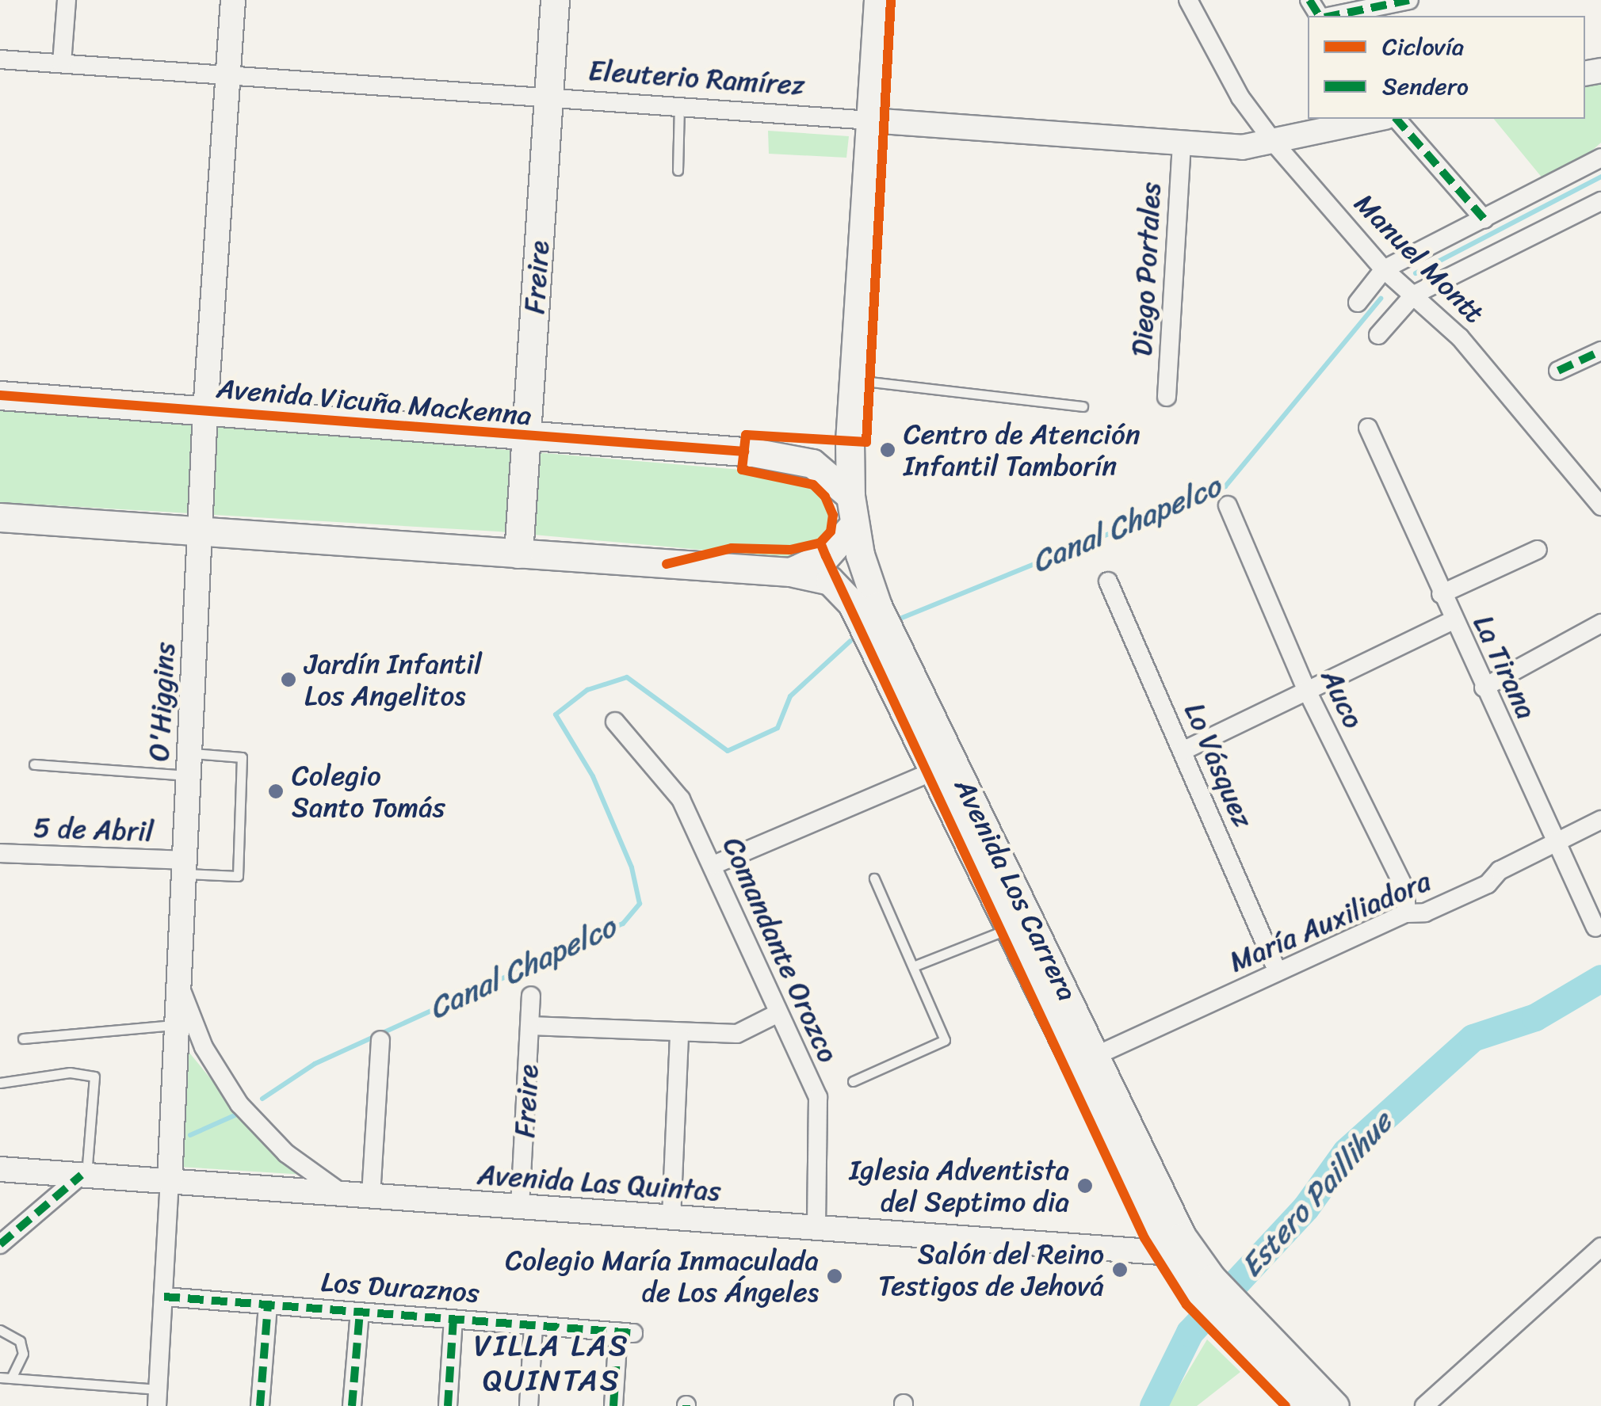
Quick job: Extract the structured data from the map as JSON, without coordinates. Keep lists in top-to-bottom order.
{
  "streets": {
    "main road": ["Freire", "Avenida Vicuña Mackenna", "Avenida Los Carrera"],
    "street": [
      "Eleuterio Ramírez",
      "Manuel Montt",
      "Diego Portales",
      "La Tirana",
      "Auco",
      "O'Higgins",
      "Lo Vásquez",
      "5 de Abril",
      "María Auxiliadora",
      "Comandante Orozco",
      "Avenida Las Quintas",
      "Los Duraznos"
    ]
  },
  "crossings": [
    ["Eleuterio Ramírez", "Manuel Montt"],
    ["Eleuterio Ramírez", "Diego Portales"],
    ["Eleuterio Ramírez", "Freire"],
    ["Eleuterio Ramírez", "O'Higgins"],
    ["Eleuterio Ramírez", "Avenida Los Carrera"],
    ["Freire", "Avenida Vicuña Mackenna"],
    ["Freire", "Avenida Las Quintas"],
    ["Avenida Vicuña Mackenna", "O'Higgins"],
    ["Avenida Vicuña Mackenna", "Avenida Los Carrera"],
    ["La Tirana", "María Auxiliadora"],
    ["Auco", "María Auxiliadora"],
    ["O'Higgins", "5 de Abril"],
    ["O'Higgins", "Avenida Las Quintas"],
    ["O'Higgins", "Los Duraznos"],
    ["Lo Vásquez", "María Auxiliadora"],
    ["Avenida Los Carrera", "María Auxiliadora"],
    ["Avenida Los Carrera", "Avenida Las Quintas"],
    ["Comandante Orozco", "Avenida Las Quintas"]
  ],
  "districts": ["VILLA LAS QUINTAS"],
  "water": ["Canal Chapelco", "Estero Paillihue"],
  "places": [
    "Centro de Atención Infantil Tamborín",
    "Jardín Infantil Los Angelitos",
    "Colegio Santo Tomás",
    "Iglesia Adventista del Septimo dia",
    "Salón del Reino Testigos de Jehová",
    "Colegio María Inmaculada de Los Ángeles"
  ],
  "legend": ["Ciclovía", "Sendero"]
}
